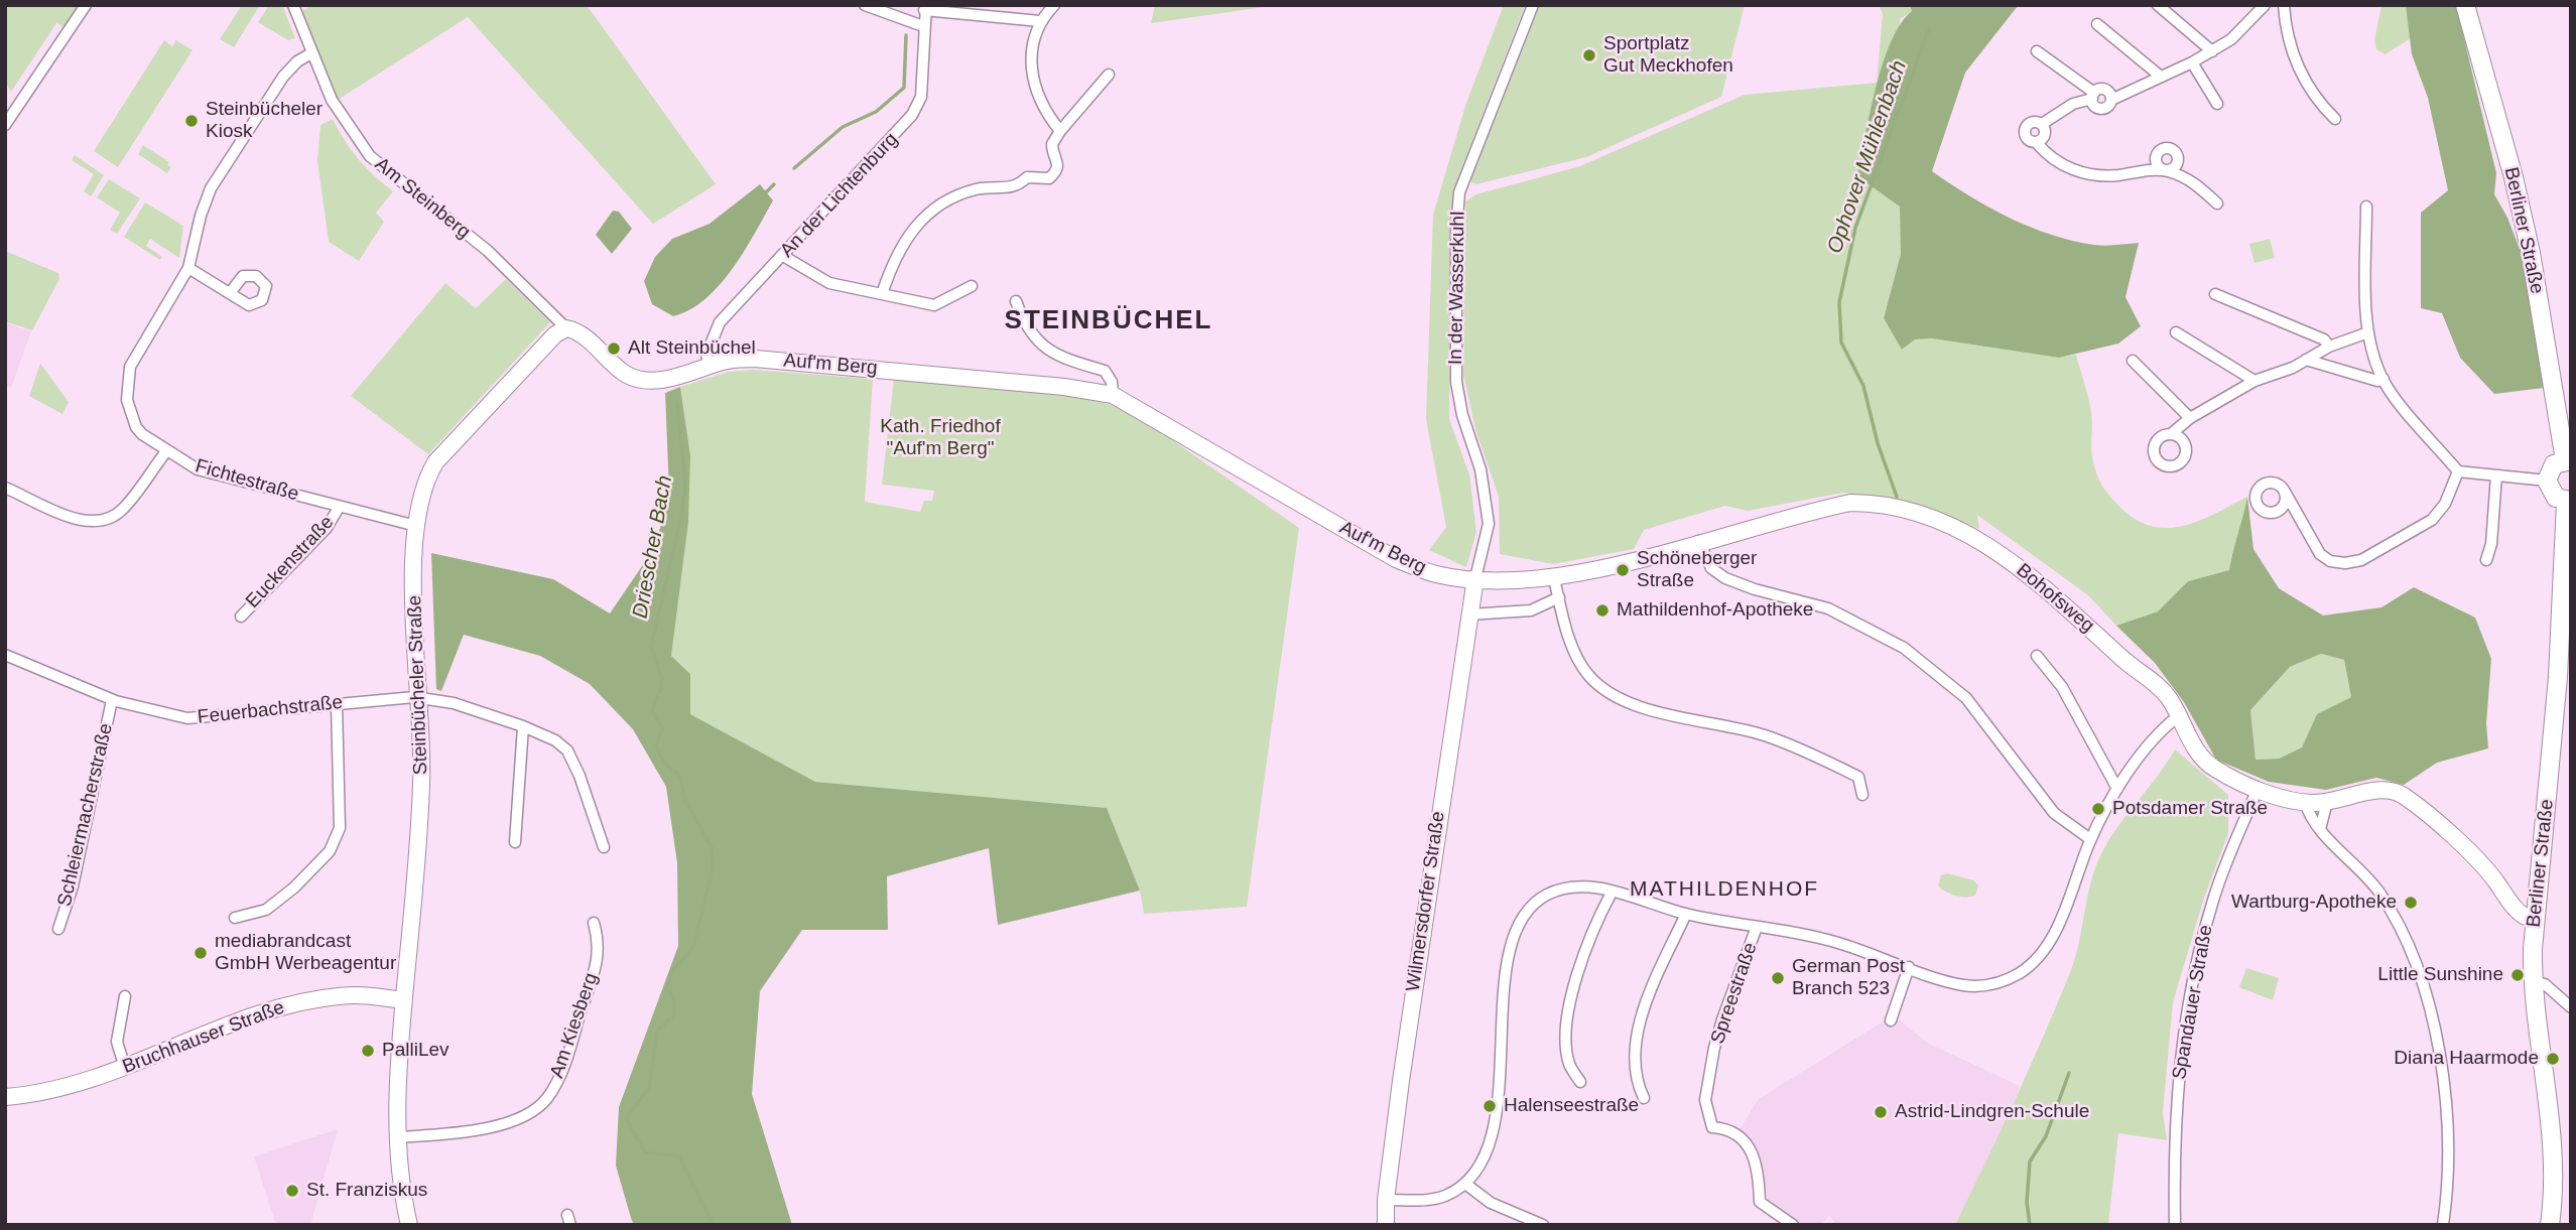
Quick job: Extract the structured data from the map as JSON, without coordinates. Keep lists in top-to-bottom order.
{
  "streets": {
    "main road": ["Berliner Straße"],
    "street": [
      "An der Lichtenburg",
      "Am Steinberg",
      "In der Wasserkuhl",
      "Auf'm Berg",
      "Fichtestraße",
      "Euckenstraße",
      "Bohofsweg",
      "Steinbücheler Straße",
      "Feuerbachstraße",
      "Schleiermacherstraße",
      "Wilmersdorfer Straße",
      "Spreestraße",
      "Spandauer Straße",
      "Am Kiesberg",
      "Bruchhauser Straße"
    ]
  },
  "crossings": [
    ["An der Lichtenburg", "Auf'm Berg"],
    ["Am Steinberg", "Auf'm Berg"],
    ["Am Steinberg", "Fichtestraße"],
    ["Am Steinberg", "Steinbücheler Straße"],
    ["Berliner Straße", "Bohofsweg"],
    ["In der Wasserkuhl", "Auf'm Berg"],
    ["In der Wasserkuhl", "Bohofsweg"],
    ["In der Wasserkuhl", "Wilmersdorfer Straße"],
    ["Auf'm Berg", "Bohofsweg"],
    ["Auf'm Berg", "Steinbücheler Straße"],
    ["Auf'm Berg", "Wilmersdorfer Straße"],
    ["Fichtestraße", "Euckenstraße"],
    ["Fichtestraße", "Steinbücheler Straße"],
    ["Bohofsweg", "Wilmersdorfer Straße"],
    ["Bohofsweg", "Spandauer Straße"],
    ["Steinbücheler Straße", "Feuerbachstraße"],
    ["Steinbücheler Straße", "Am Kiesberg"],
    ["Steinbücheler Straße", "Bruchhauser Straße"],
    ["Feuerbachstraße", "Schleiermacherstraße"]
  ],
  "districts": ["STEINBÜCHEL", "MATHILDENHOF"],
  "water": ["Ophover Mühlenbach", "Driescher Bach"],
  "parks": ["Kath. Friedhof \"Auf'm Berg\""],
  "places": [
    "Sportplatz Gut Meckhofen",
    "Steinbücheler Kiosk",
    "Alt Steinbüchel",
    "Schöneberger Straße",
    "Mathildenhof-Apotheke",
    "Potsdamer Straße",
    "Wartburg-Apotheke",
    "mediabrandcast GmbH Werbeagentur",
    "Little Sunshine",
    "German Post Branch 523",
    "PalliLev",
    "Diana Haarmode",
    "Halenseestraße",
    "Astrid-Lindgren-Schule",
    "St. Franziskus"
  ]
}
